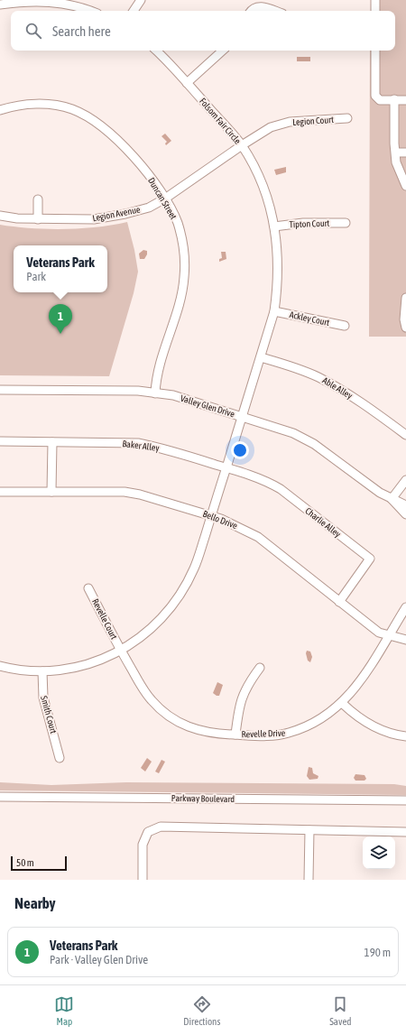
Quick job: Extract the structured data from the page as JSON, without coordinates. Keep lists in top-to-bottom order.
{
  "streets": {
    "street": [
      "Folsom Fair Circle",
      "Legion Court",
      "Duncan Street",
      "Legion Avenue",
      "Tipton Court",
      "Ackley Court",
      "Able Alley",
      "Valley Glen Drive",
      "Baker Alley",
      "Bello Drive",
      "Charlie Alley",
      "Revelle Court",
      "Smith Court",
      "Revelle Drive",
      "Parkway Boulevard"
    ]
  },
  "crossings": [
    ["Folsom Fair Circle", "Legion Court"],
    ["Folsom Fair Circle", "Legion Avenue"],
    ["Folsom Fair Circle", "Tipton Court"],
    ["Folsom Fair Circle", "Ackley Court"],
    ["Folsom Fair Circle", "Able Alley"],
    ["Folsom Fair Circle", "Valley Glen Drive"],
    ["Folsom Fair Circle", "Baker Alley"],
    ["Folsom Fair Circle", "Bello Drive"],
    ["Folsom Fair Circle", "Charlie Alley"],
    ["Folsom Fair Circle", "Revelle Court"],
    ["Folsom Fair Circle", "Smith Court"],
    ["Folsom Fair Circle", "Revelle Drive"],
    ["Legion Court", "Legion Avenue"],
    ["Duncan Street", "Legion Avenue"],
    ["Duncan Street", "Valley Glen Drive"],
    ["Baker Alley", "Charlie Alley"],
    ["Bello Drive", "Charlie Alley"],
    ["Bello Drive", "Revelle Drive"],
    ["Revelle Court", "Revelle Drive"]
  ],
  "scale_bar": "50 m",
  "page": {
    "search": "Search here",
    "popup": ["Veterans Park", "Park"],
    "pins": "1",
    "scale": "50 m",
    "heading": "Nearby",
    "list": [
      {
        "mark": "1",
        "name": "Veterans Park",
        "note": "Park · Valley Glen Drive",
        "value": "190 m"
      }
    ],
    "nav": ["Map", "Directions", "Saved"]
  }
}
